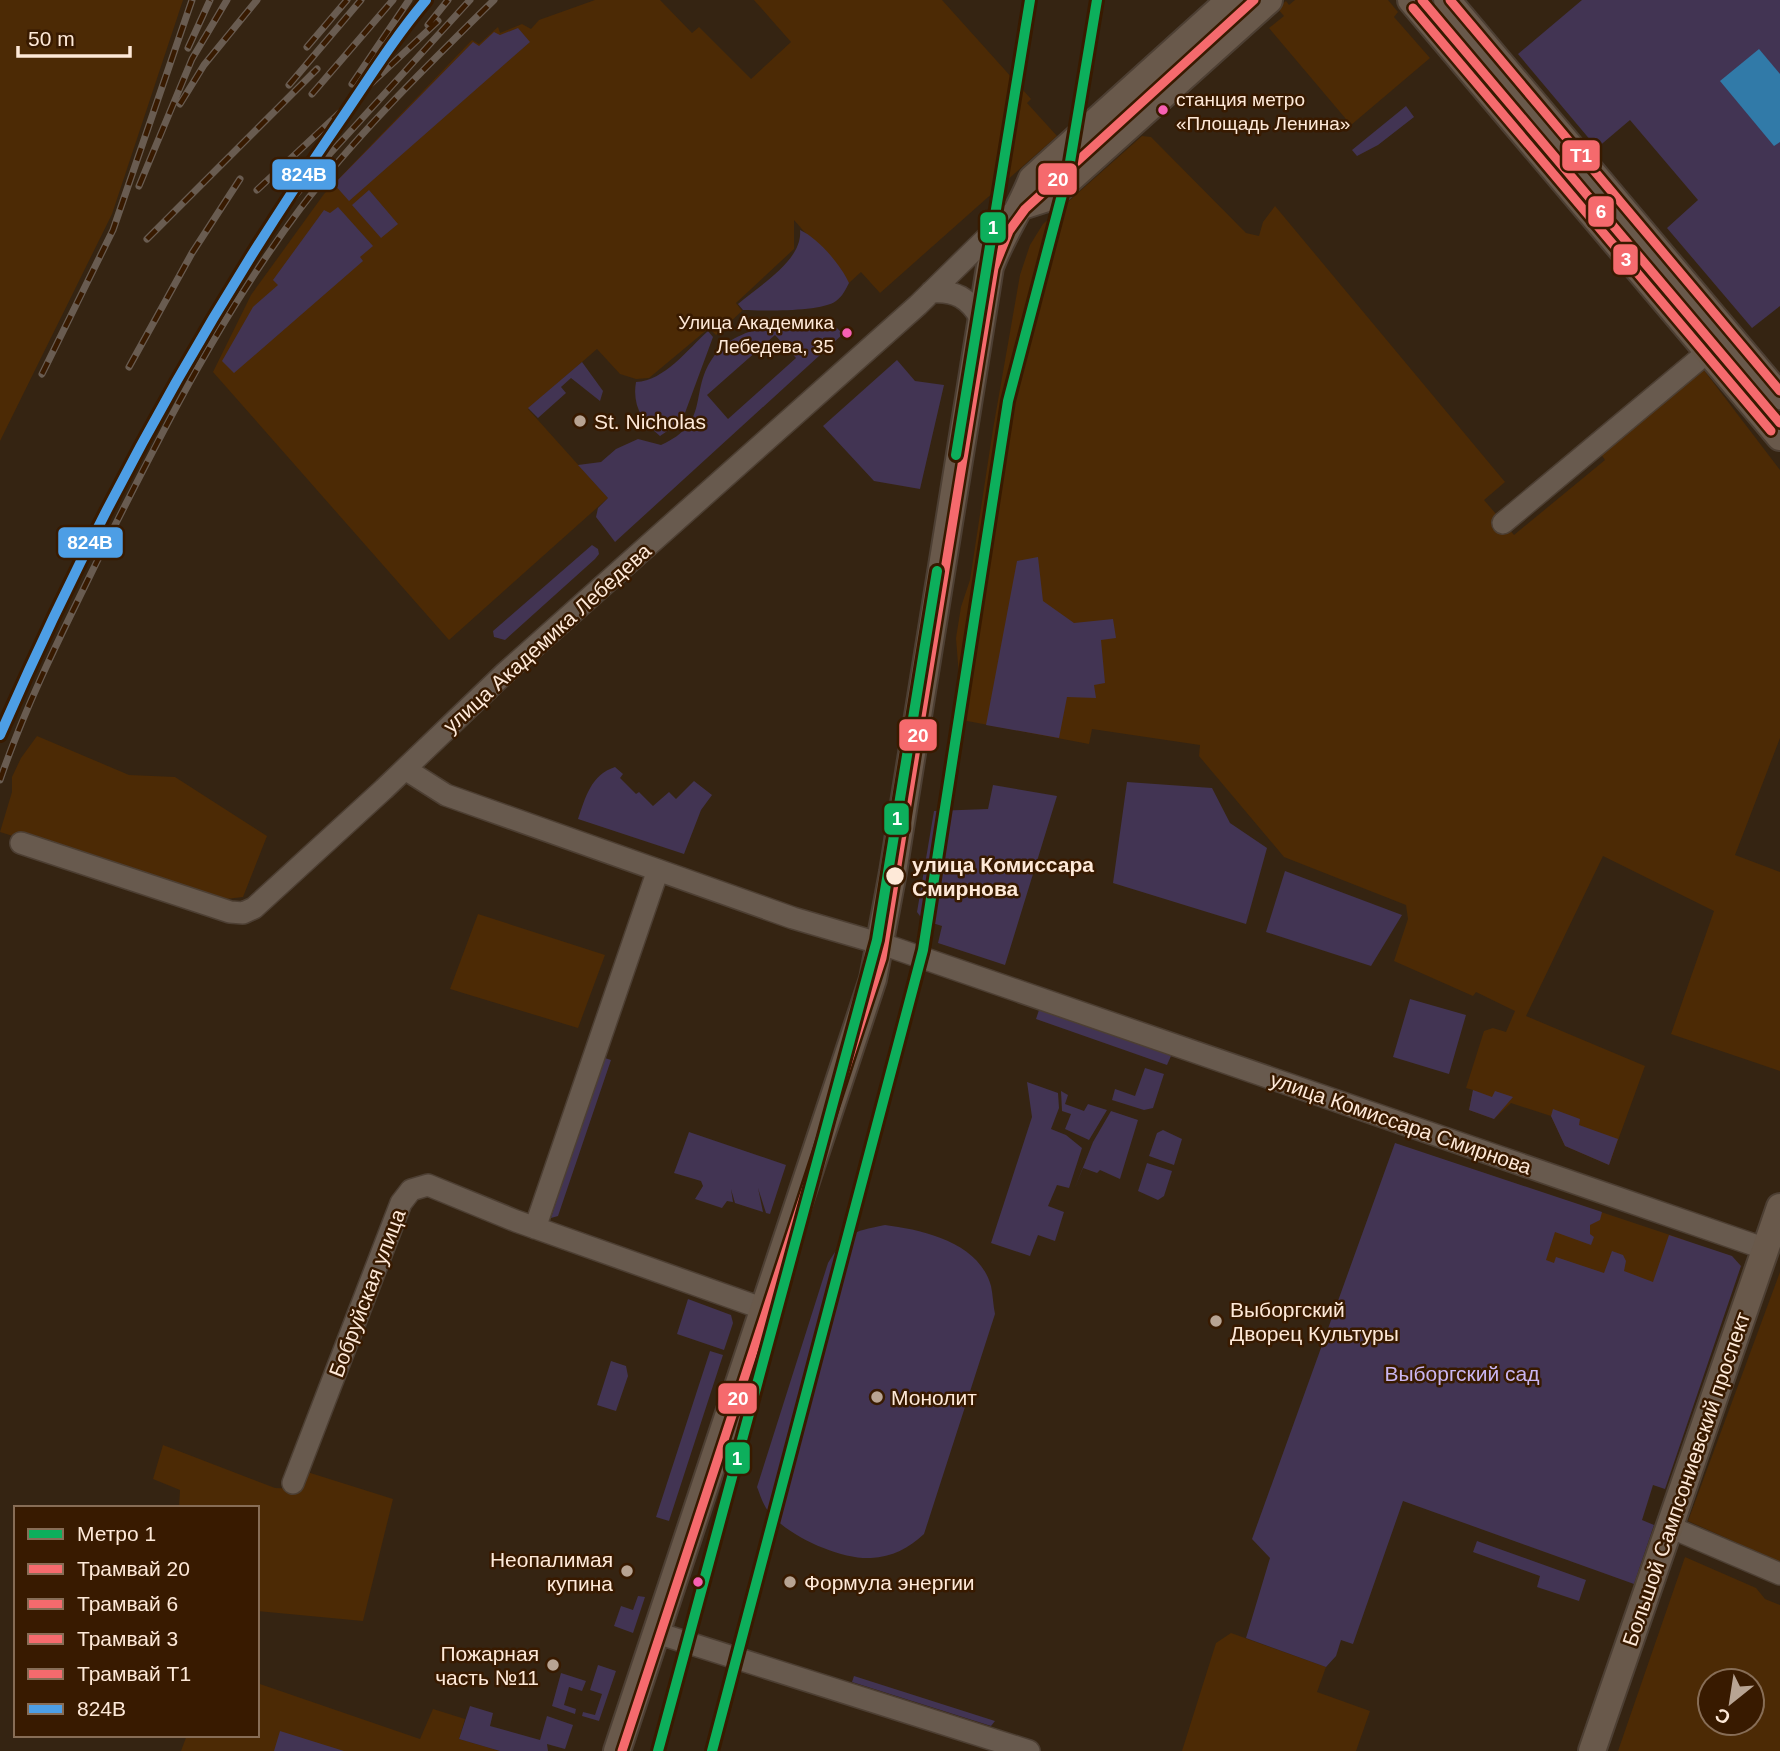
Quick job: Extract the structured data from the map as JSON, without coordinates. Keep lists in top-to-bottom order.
{
  "streets": {
    "main road": ["улица Академика Лебедева", "Большой Сампсониевский проспект"],
    "street": ["улица Комиссара Смирнова", "Бобруйская улица"]
  },
  "crossings": [
    ["улица Академика Лебедева", "улица Комиссара Смирнова"],
    ["улица Комиссара Смирнова", "Большой Сампсониевский проспект"]
  ],
  "parks": ["Выборгский сад"],
  "places": [
    "станция метро «Площадь Ленина»",
    "Улица Академика Лебедева, 35",
    "St. Nicholas",
    "улица Комиссара Смирнова",
    "Выборгский Дворец Культуры",
    "Монолит",
    "Неопалимая купина",
    "Формула энергии",
    "Пожарная часть №11"
  ],
  "lines": [
    "metro line 1",
    "tram line 20",
    "tram line 6",
    "tram line Т1",
    "transit line 824В",
    "tram line 3"
  ],
  "legend": [
    "Метро 1",
    "Трамвай 20",
    "Трамвай 6",
    "Трамвай 3",
    "Трамвай Т1",
    "824В"
  ],
  "scale_bar": "50 m",
  "north": "bottom left"
}
